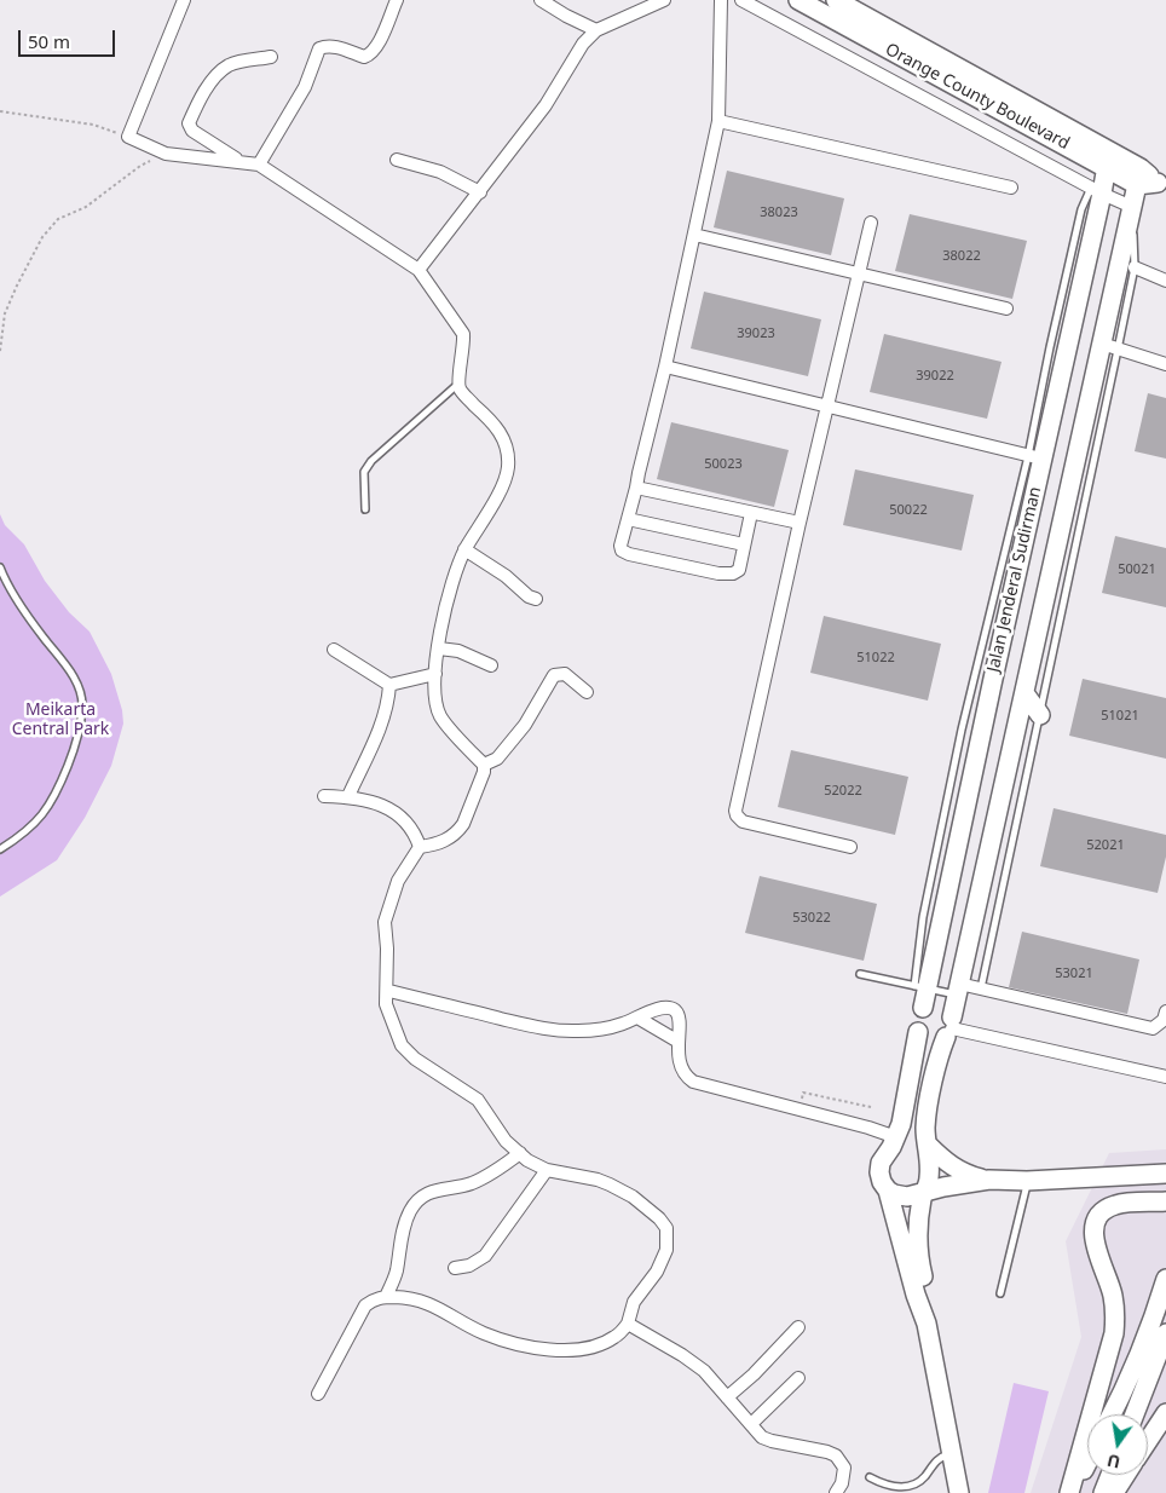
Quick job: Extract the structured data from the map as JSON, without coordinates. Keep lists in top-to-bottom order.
{
  "streets": {
    "street": ["Orange County Boulevard", "Jalan Jenderal Sudirman"]
  },
  "crossings": [
    ["Orange County Boulevard", "Jalan Jenderal Sudirman"]
  ],
  "parks": ["Meikarta Central Park"],
  "house_numbers": [
    "38023",
    "38022",
    "39023",
    "39022",
    "50023",
    "50022",
    "50021",
    "51022",
    "51021",
    "52022",
    "52021",
    "53022",
    "53021"
  ],
  "scale_bar": "50 m",
  "north": "bottom"
}
